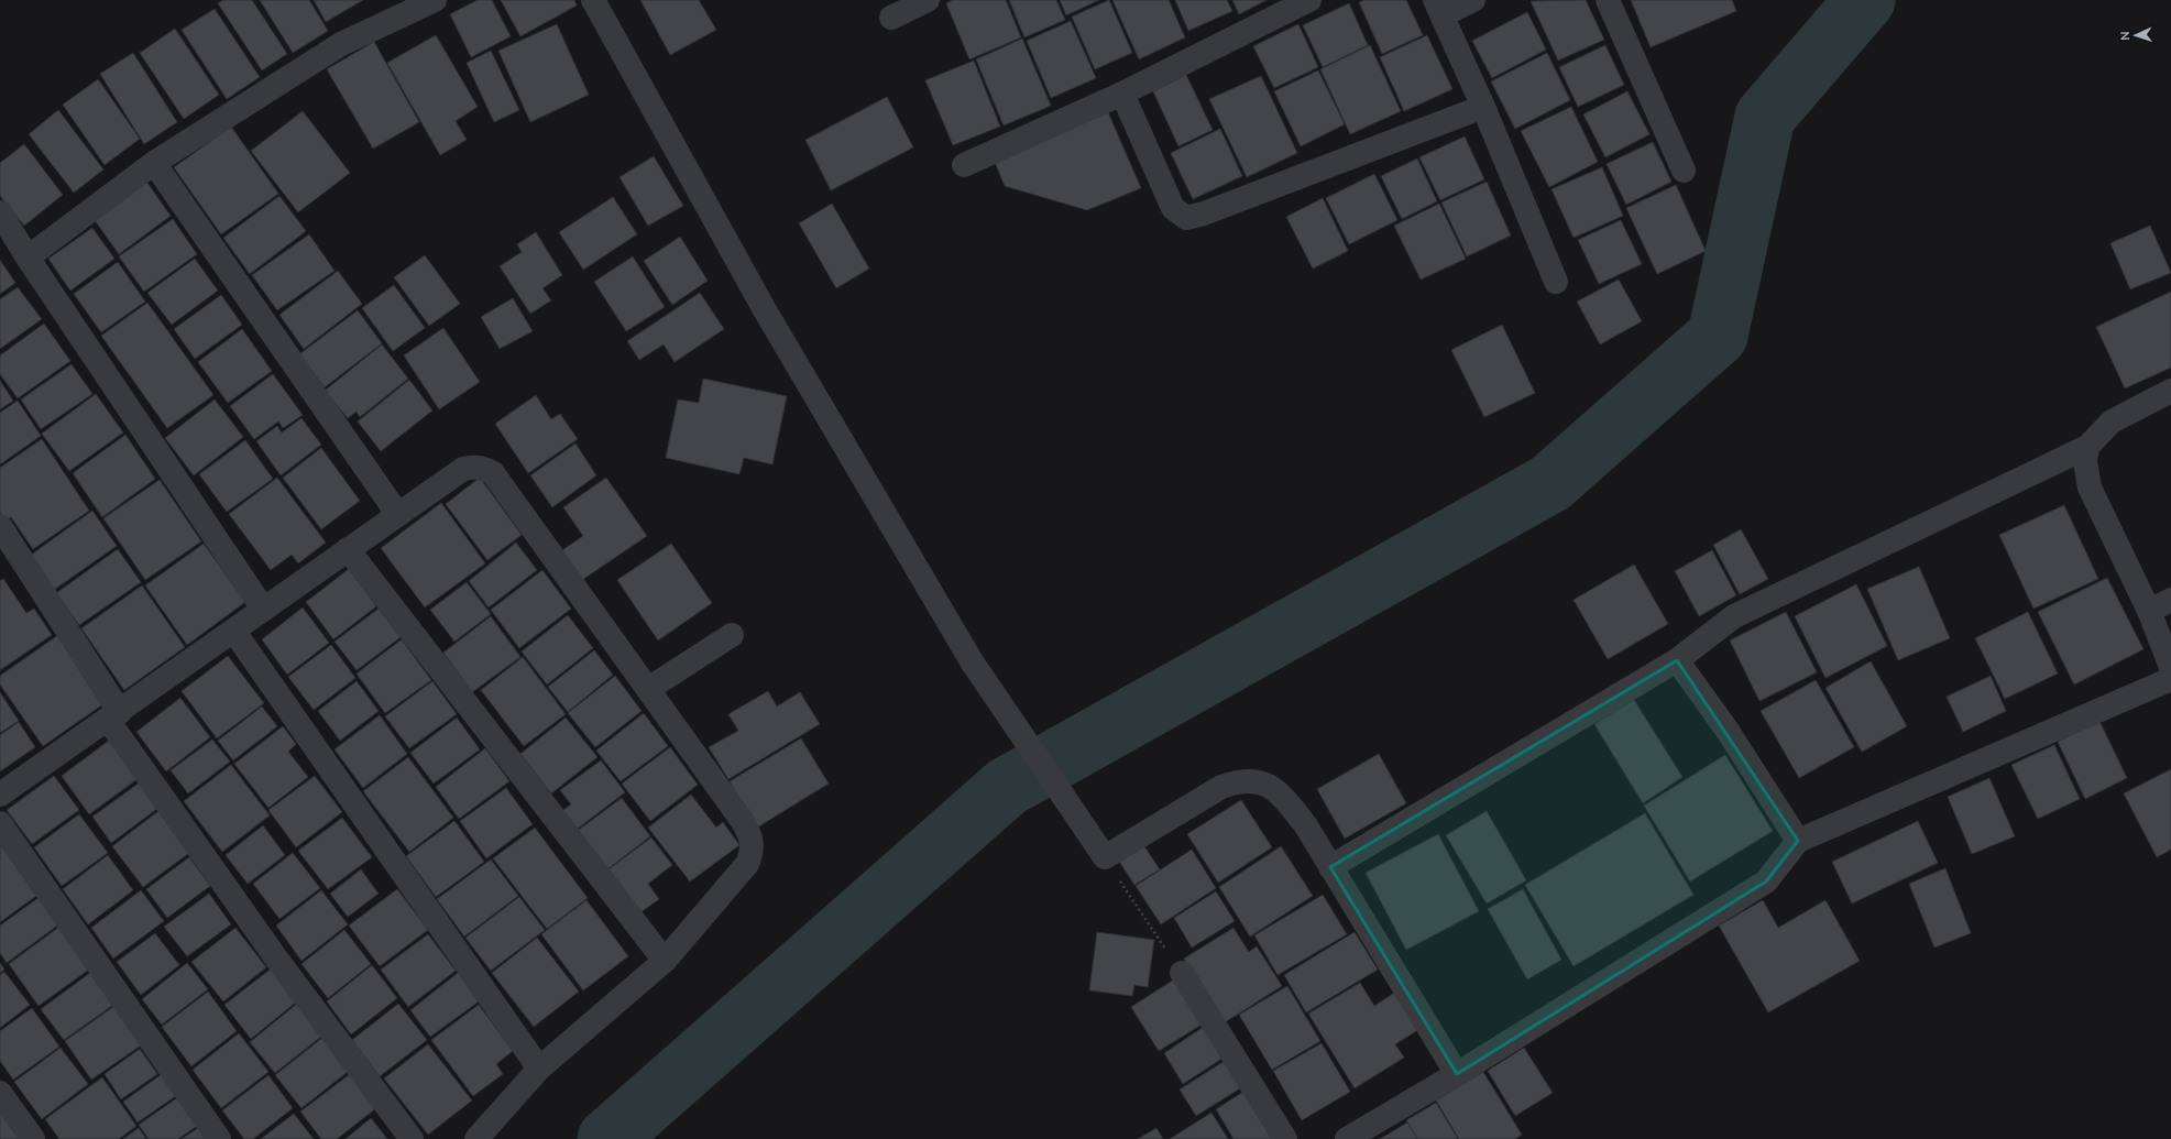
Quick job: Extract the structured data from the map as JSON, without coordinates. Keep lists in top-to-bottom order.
{
  "north": "left"
}
